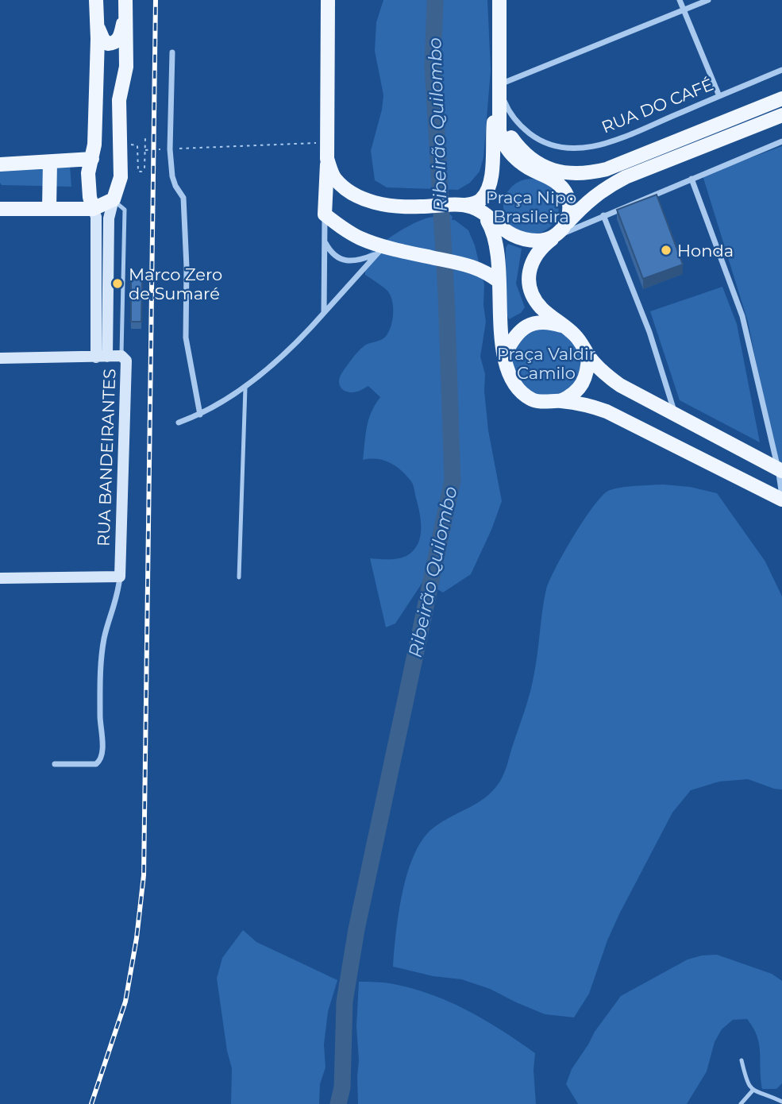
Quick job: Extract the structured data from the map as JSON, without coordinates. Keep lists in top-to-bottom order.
{
  "streets": {
    "street": ["RUA DO CAFÉ", "RUA BANDEIRANTES"]
  },
  "water": ["Ribeirão Quilombo"],
  "parks": ["Praça Nipo Brasileira", "Praça Valdir Camilo"],
  "places": ["Honda", "Marco Zero de Sumaré"]
}
